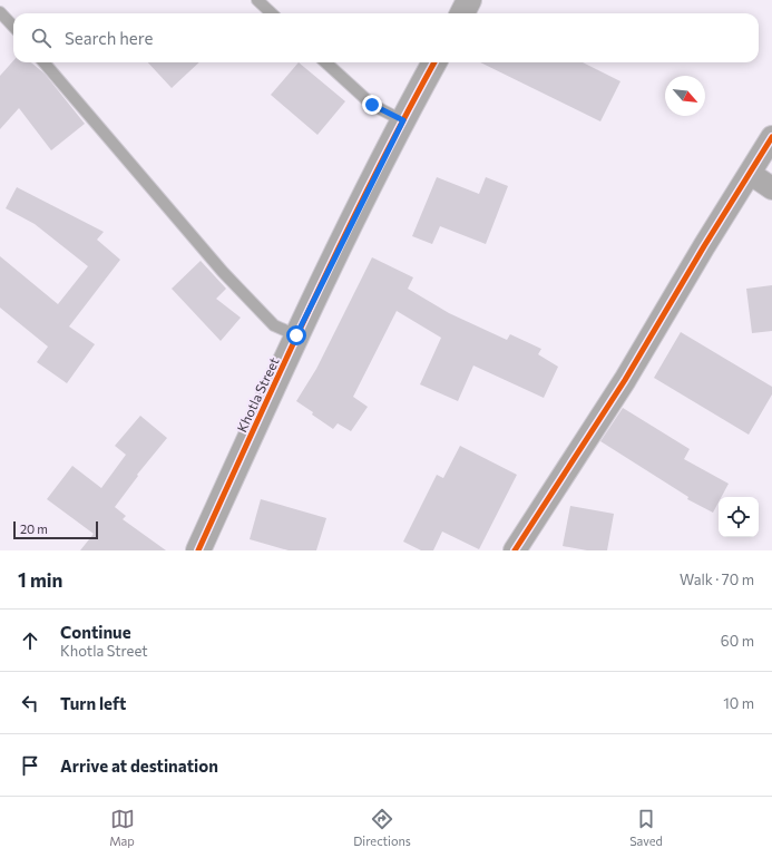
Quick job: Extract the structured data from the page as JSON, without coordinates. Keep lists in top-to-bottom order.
{
  "streets": {
    "street": ["Khotla Street"]
  },
  "scale_bar": "20 m",
  "north": "bottom right",
  "page": {
    "search": "Search here",
    "scale": "20 m",
    "heading": ["1 min", "Walk · 70 m"],
    "list": [
      ["Continue", "Khotla Street", "60 m"],
      ["Turn left", "10 m"],
      "Arrive at destination"
    ],
    "nav": ["Map", "Directions", "Saved"]
  }
}
